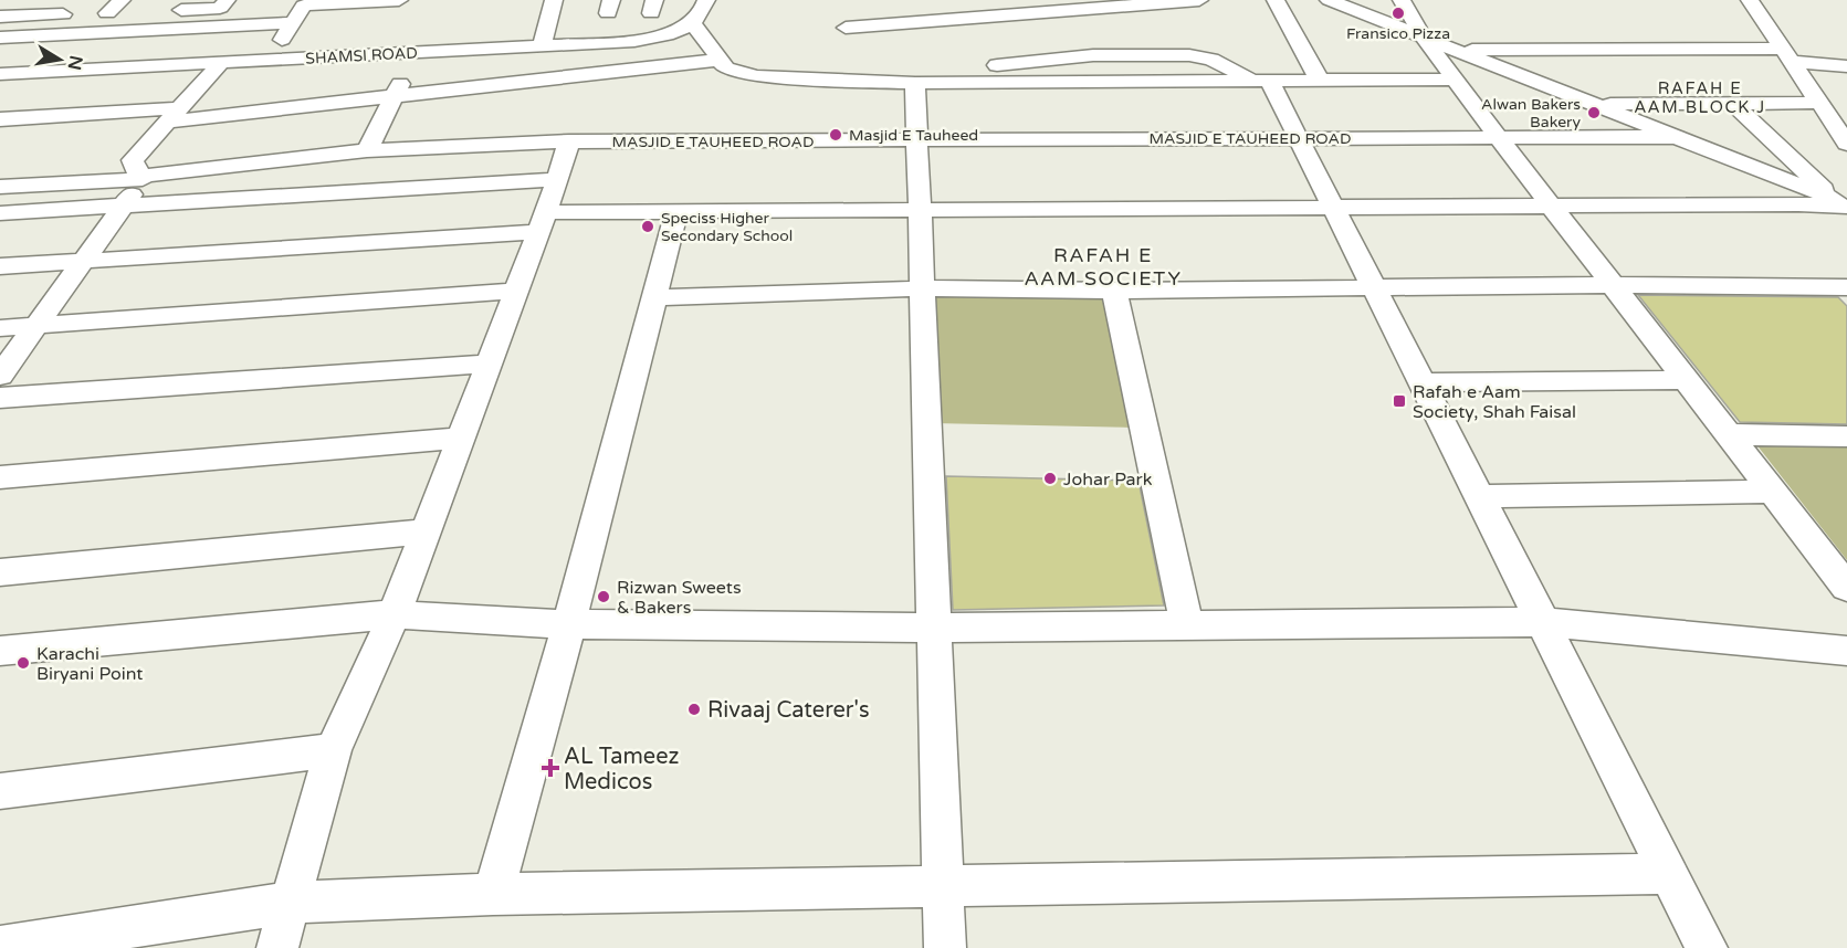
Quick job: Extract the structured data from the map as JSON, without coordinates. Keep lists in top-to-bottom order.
{
  "streets": {
    "street": ["SHAMSI ROAD", "MASJID E TAUHEED ROAD"]
  },
  "districts": ["RAFAH E AAM BLOCK J", "RAFAH E AAM SOCIETY"],
  "places": {
    "other": [
      "Fransico Pizza",
      "Alwan Bakers Bakery",
      "Masjid E Tauheed",
      "Speciss Higher Secondary School",
      "Johar Park",
      "Rizwan Sweets & Bakers",
      "Karachi Biryani Point",
      "Rivaaj Caterer's"
    ],
    "transit": ["Rafah e Aam Society, Shah Faisal"],
    "health": ["AL Tameez Medicos"]
  },
  "north": "right"
}
